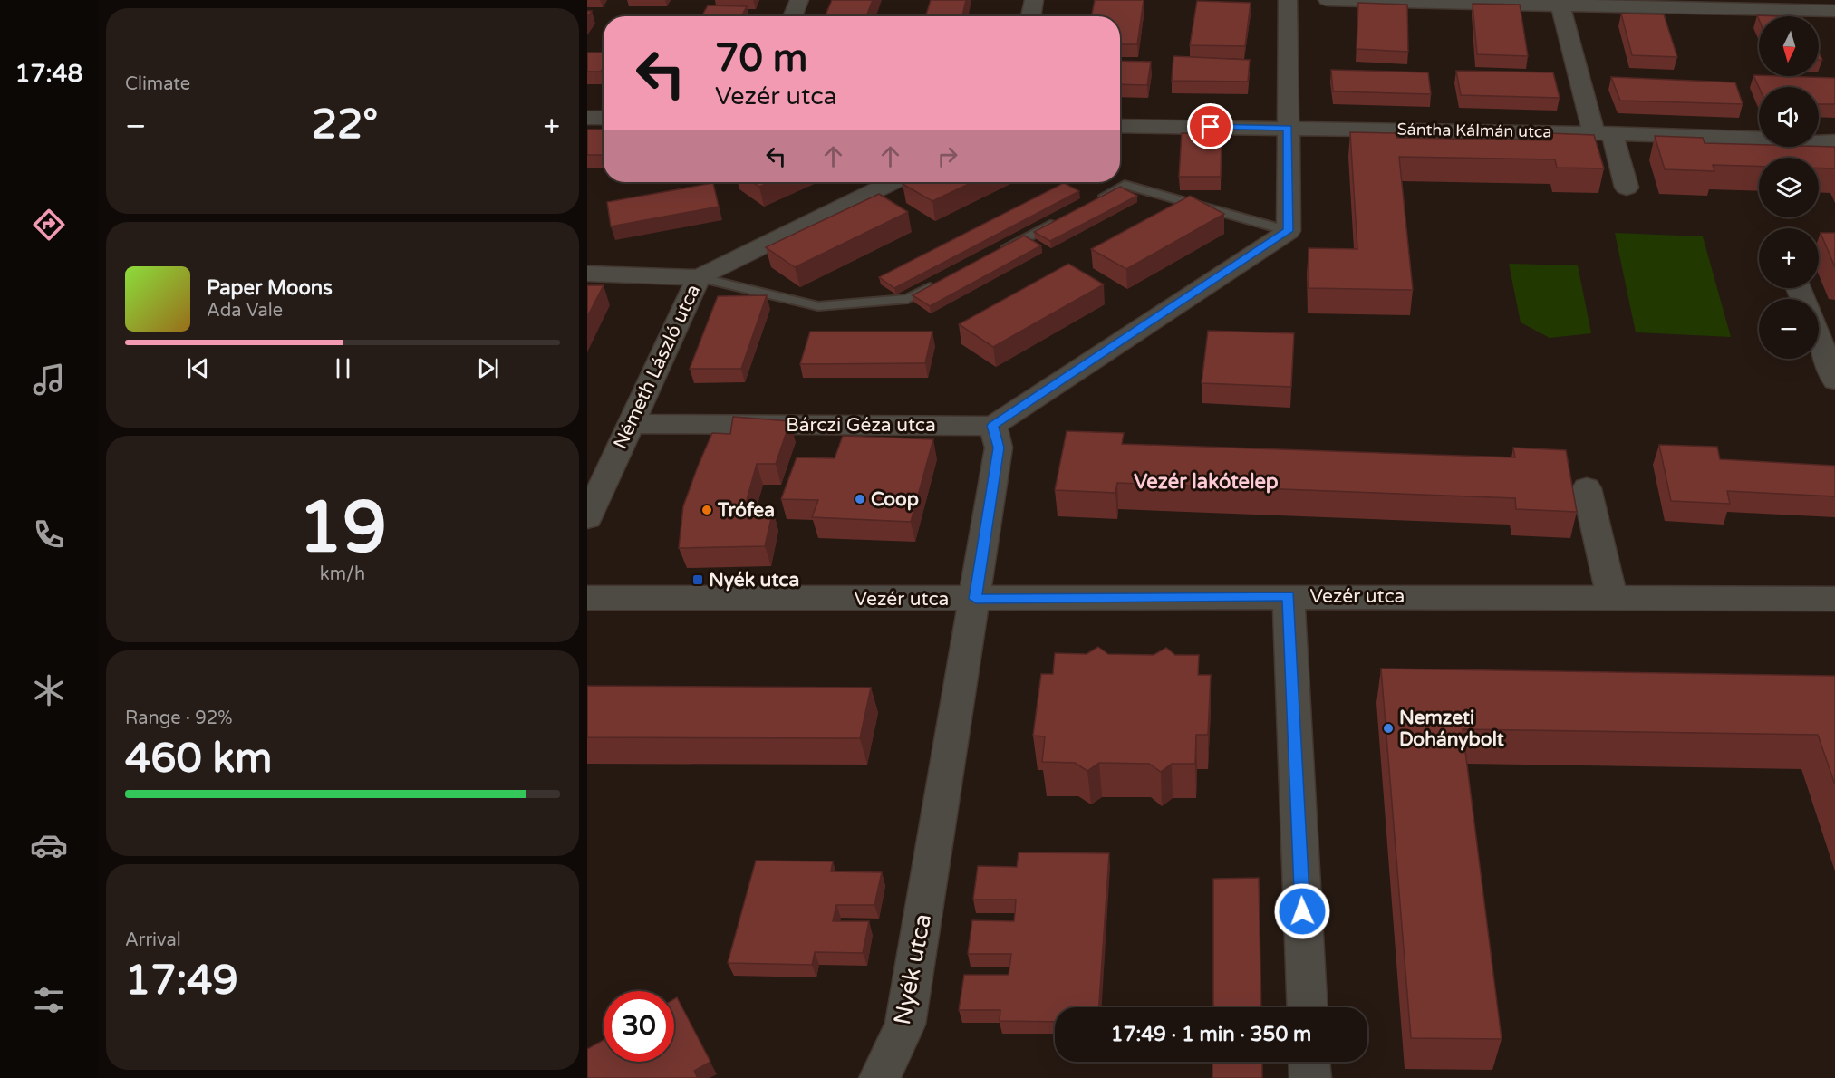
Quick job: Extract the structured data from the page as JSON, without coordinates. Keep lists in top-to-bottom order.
{
  "streets": {
    "street": [
      "Sántha Kálmán utca",
      "Németh László utca",
      "Bárczi Géza utca",
      "Vezér utca",
      "Nyék utca"
    ]
  },
  "crossings": [
    ["Németh László utca", "Bárczi Géza utca"],
    ["Bárczi Géza utca", "Nyék utca"],
    ["Vezér utca", "Nyék utca"]
  ],
  "districts": ["Vezér lakótelep"],
  "places": {
    "other": ["Coop", "Trófea", "Nemzeti Dohánybolt"],
    "transit": ["Nyék utca"]
  },
  "north": "bottom",
  "page": {
    "tabs": "17:48",
    "tile": [
      "Climate",
      ["19", "km/h"],
      ["Range · 92%", "460 km"],
      ["Arrival", "17:49"]
    ],
    "map_buttons": ["+", "−"],
    "turn": ["70 m", "Vezér utca"],
    "heat": ["−", "22°", "+"],
    "song": ["Paper Moons", "Ada Vale"],
    "limit": "30",
    "trip": "17:49 · 1 min · 350 m"
  }
}
